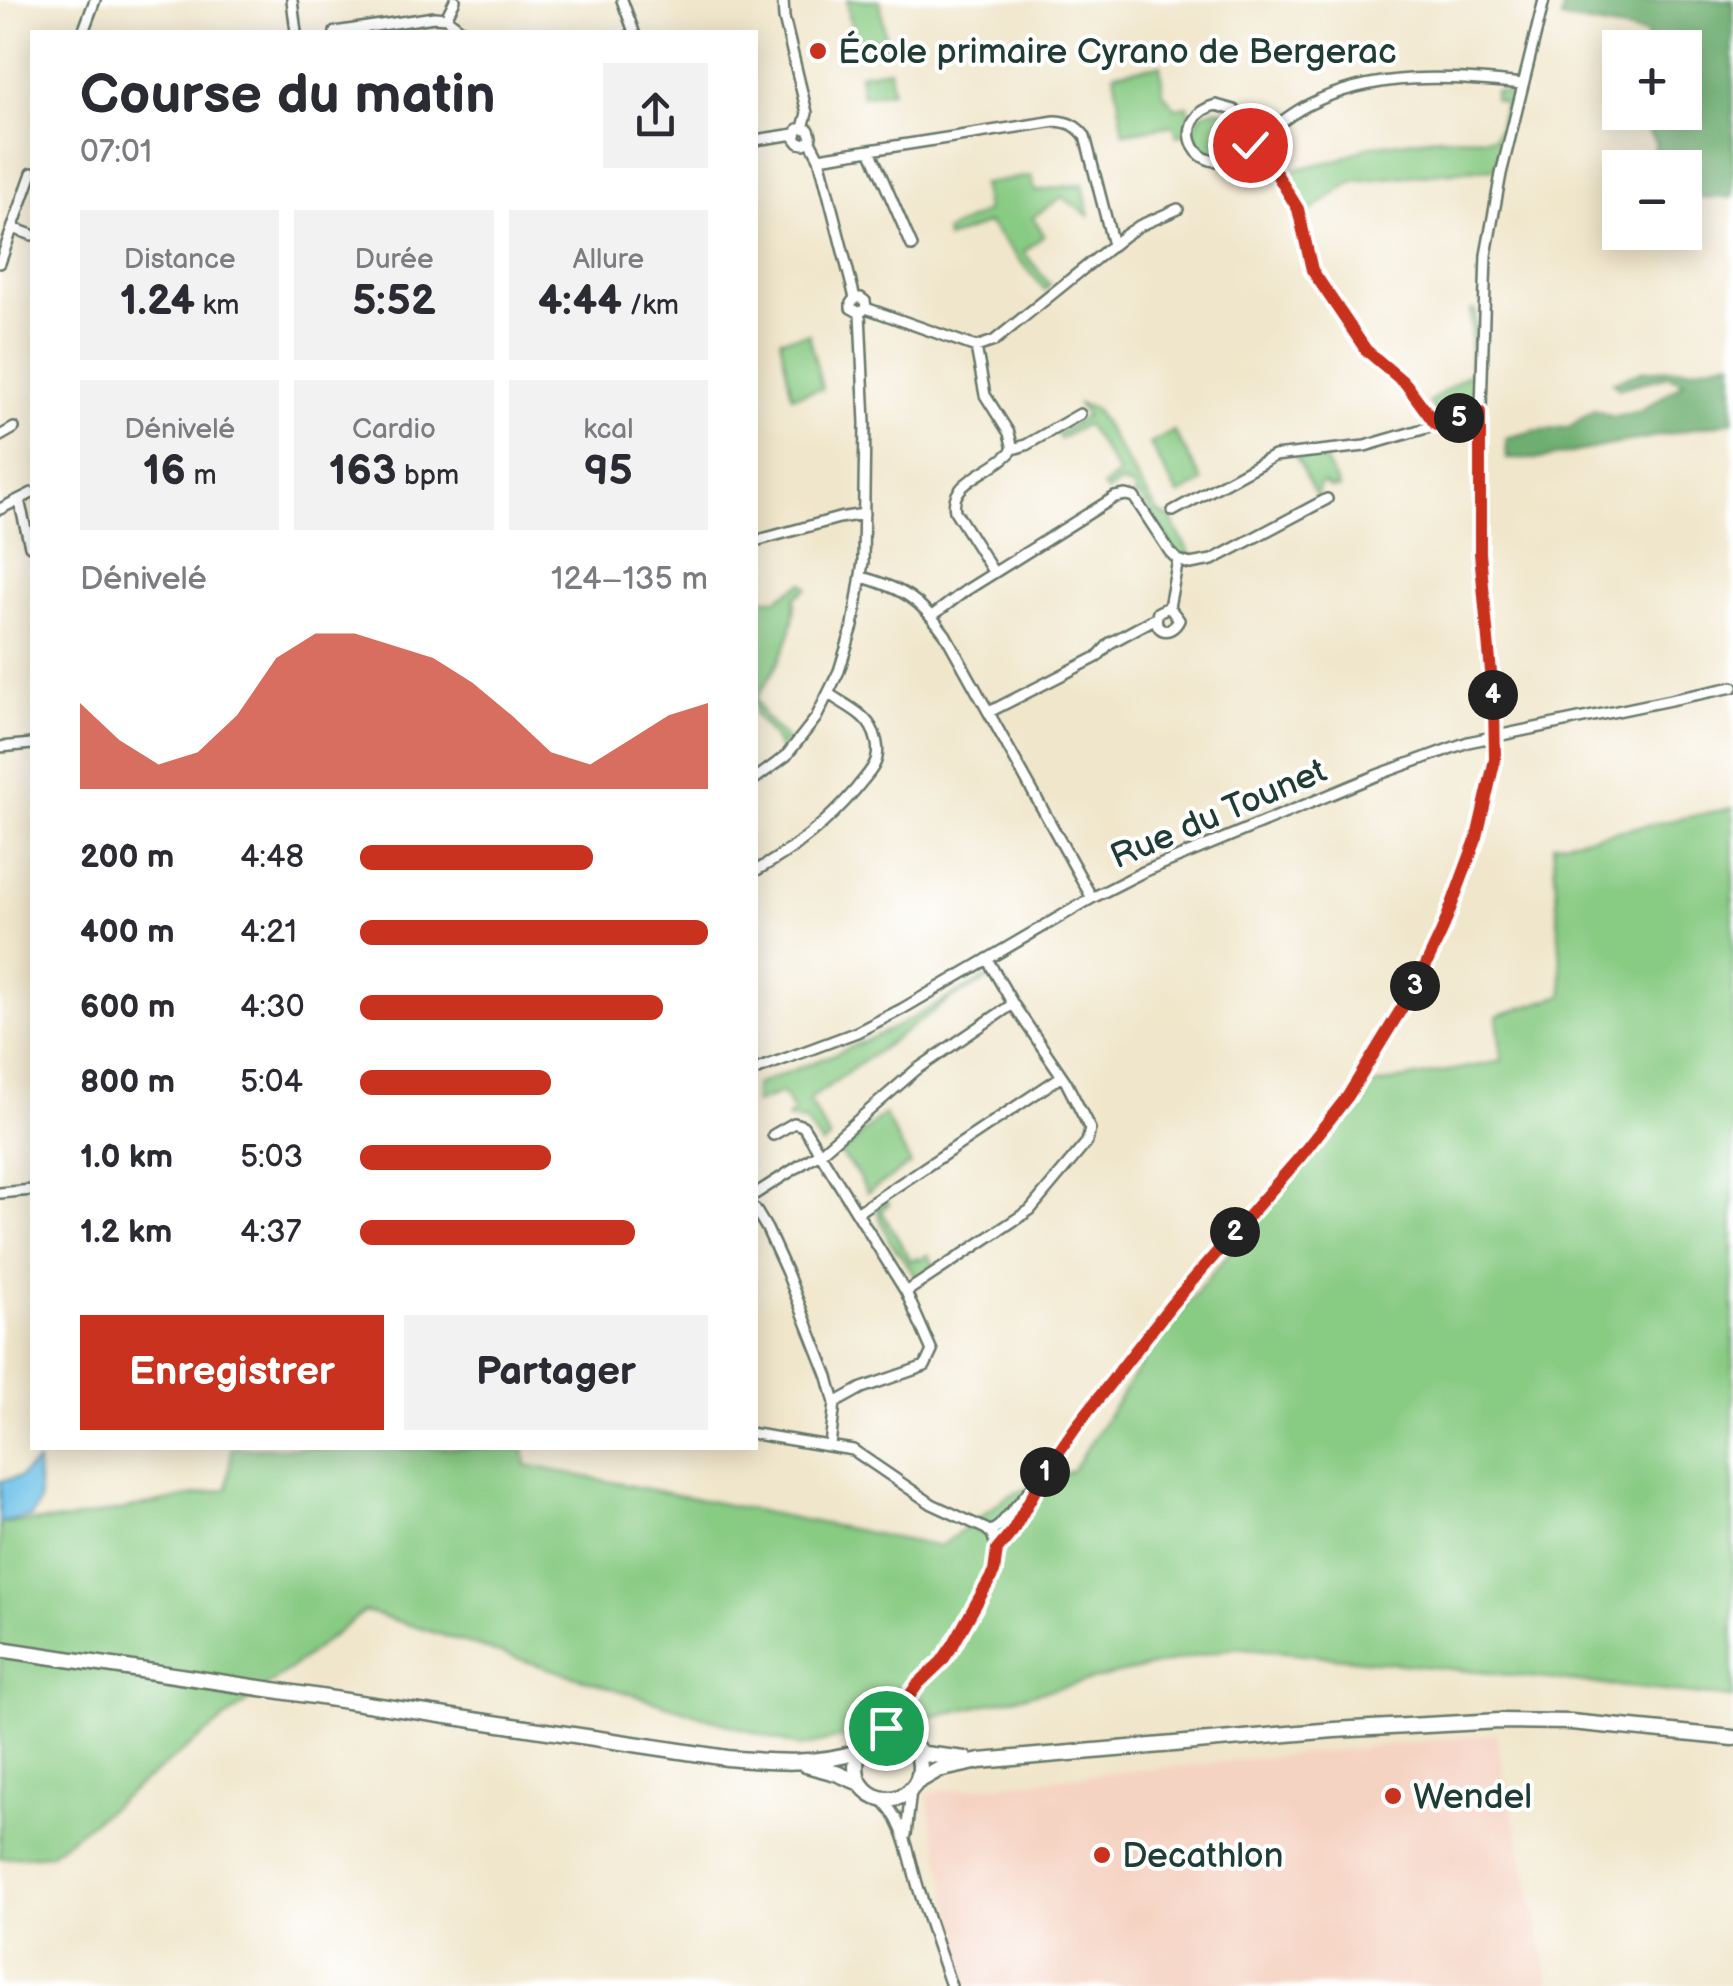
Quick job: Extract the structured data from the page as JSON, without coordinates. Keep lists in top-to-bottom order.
{
  "streets": {
    "street": ["Rue du Tounet"]
  },
  "places": ["École primaire Cyrano de Bergerac", "Wendel", "Decathlon"],
  "page": {
    "map_buttons": ["+", "−"],
    "heading": ["Course du matin", "07:01"],
    "stats": [
      ["Distance", "1.24 km"],
      ["Durée", "5:52"],
      ["Allure", "4:44 /km"],
      ["Dénivelé", "16 m"],
      ["Cardio", "163 bpm"],
      ["kcal", "95"]
    ],
    "pins": [
      "5",
      "4",
      "3",
      "2",
      "1"
    ],
    "chart": ["Dénivelé", "124–135 m"],
    "list": [
      {
        "name": "200 m",
        "note": "4:48"
      },
      {
        "name": "400 m",
        "note": "4:21"
      },
      {
        "name": "600 m",
        "note": "4:30"
      },
      {
        "name": "800 m",
        "note": "5:04"
      },
      {
        "name": "1.0 km",
        "note": "5:03"
      },
      {
        "name": "1.2 km",
        "note": "4:37"
      }
    ],
    "buttons": ["Enregistrer", "Partager"]
  }
}
